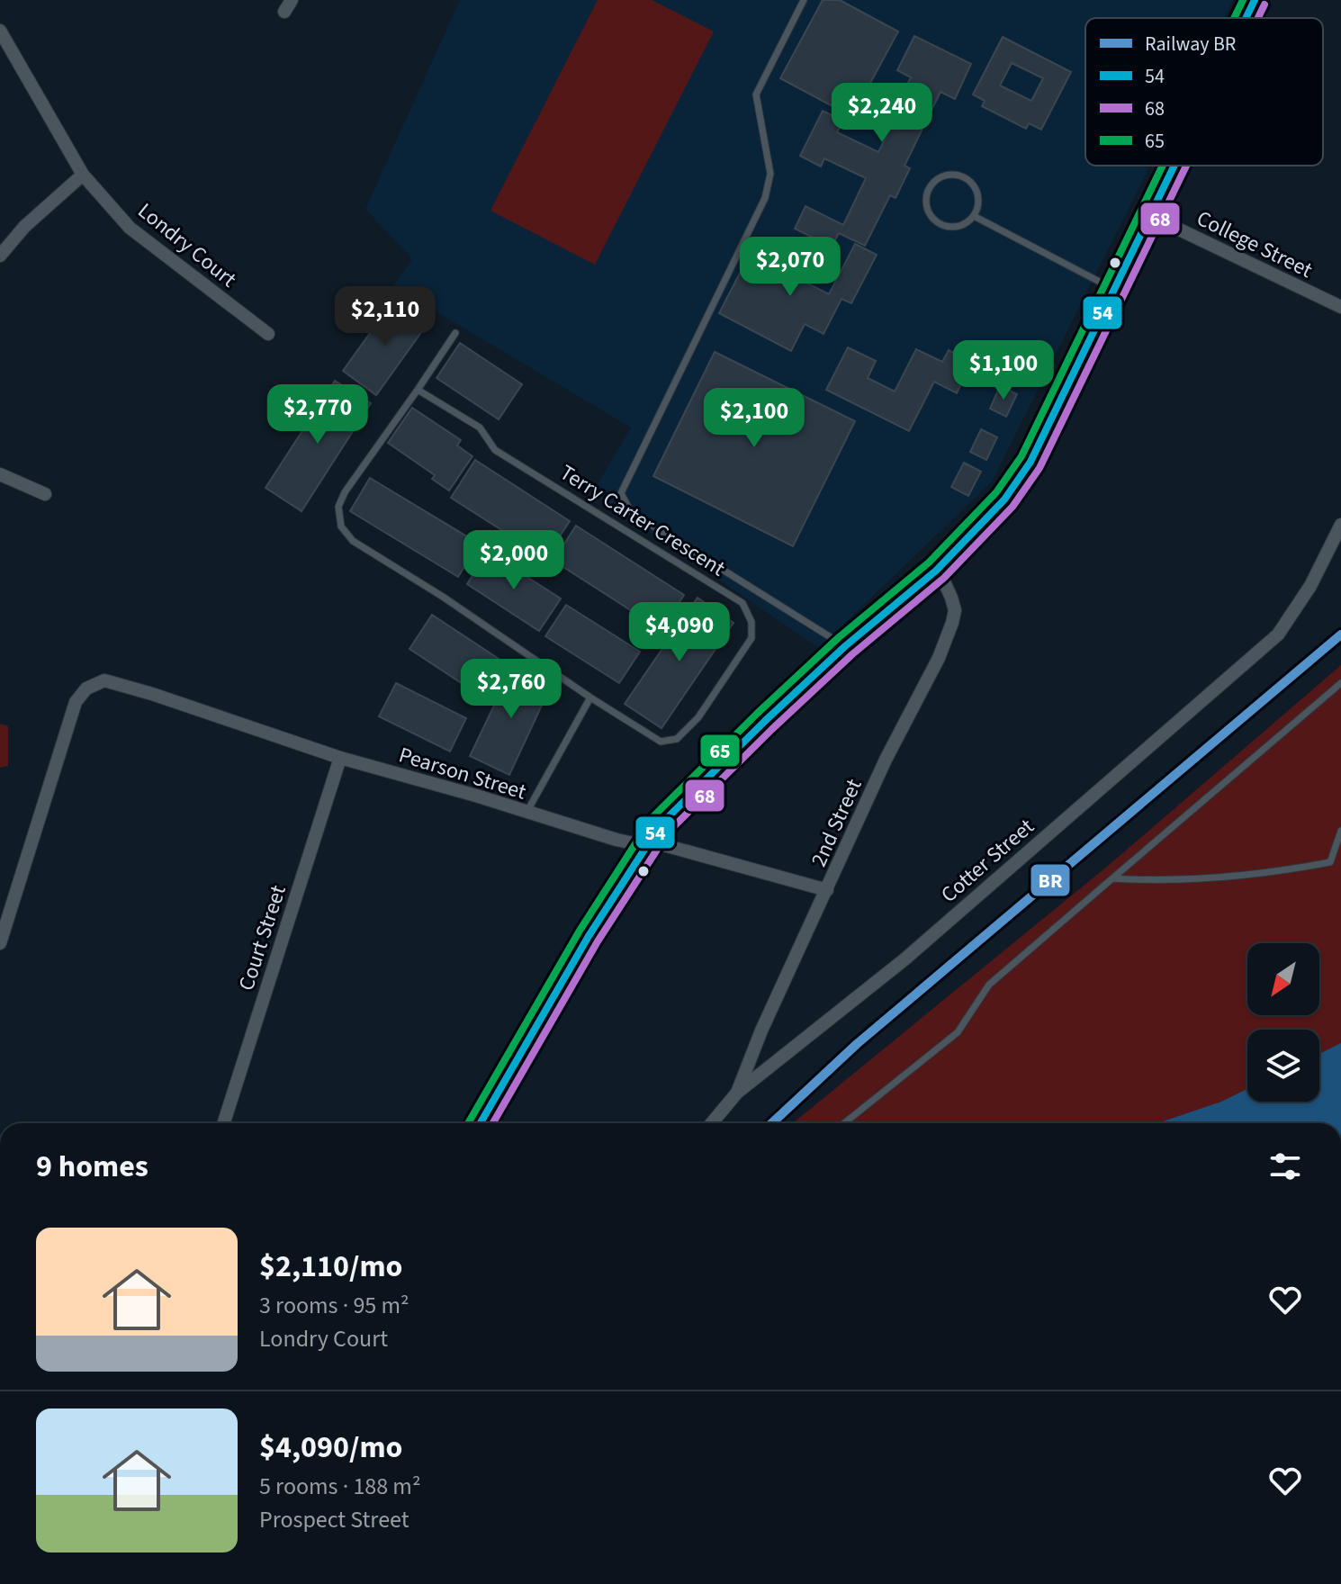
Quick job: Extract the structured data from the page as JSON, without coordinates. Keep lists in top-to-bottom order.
{
  "streets": {
    "street": [
      "College Street",
      "Londry Court",
      "Pearson Street",
      "2nd Street",
      "Cotter Street",
      "Court Street"
    ],
    "lane": ["Terry Carter Crescent"]
  },
  "crossings": [
    ["Pearson Street", "2nd Street"],
    ["Pearson Street", "Court Street"],
    ["2nd Street", "Cotter Street"]
  ],
  "lines": [
    "transit line 54",
    "transit line 65",
    "transit line 68",
    "rail line BR"
  ],
  "legend": [
    "Railway BR",
    "54",
    "68",
    "65"
  ],
  "north": "bottom left",
  "page": {
    "price": [
      "$2,240",
      "$2,070",
      "$2,110",
      "$1,100",
      "$2,770",
      "$2,100",
      "$2,000",
      "$4,090",
      "$2,760"
    ],
    "heading": "9 homes",
    "list": [
      {
        "name": "$2,110/mo",
        "note": "3 rooms · 95 m² · Londry Court"
      },
      {
        "name": "$4,090/mo",
        "note": "5 rooms · 188 m² · Prospect Street"
      }
    ]
  }
}
